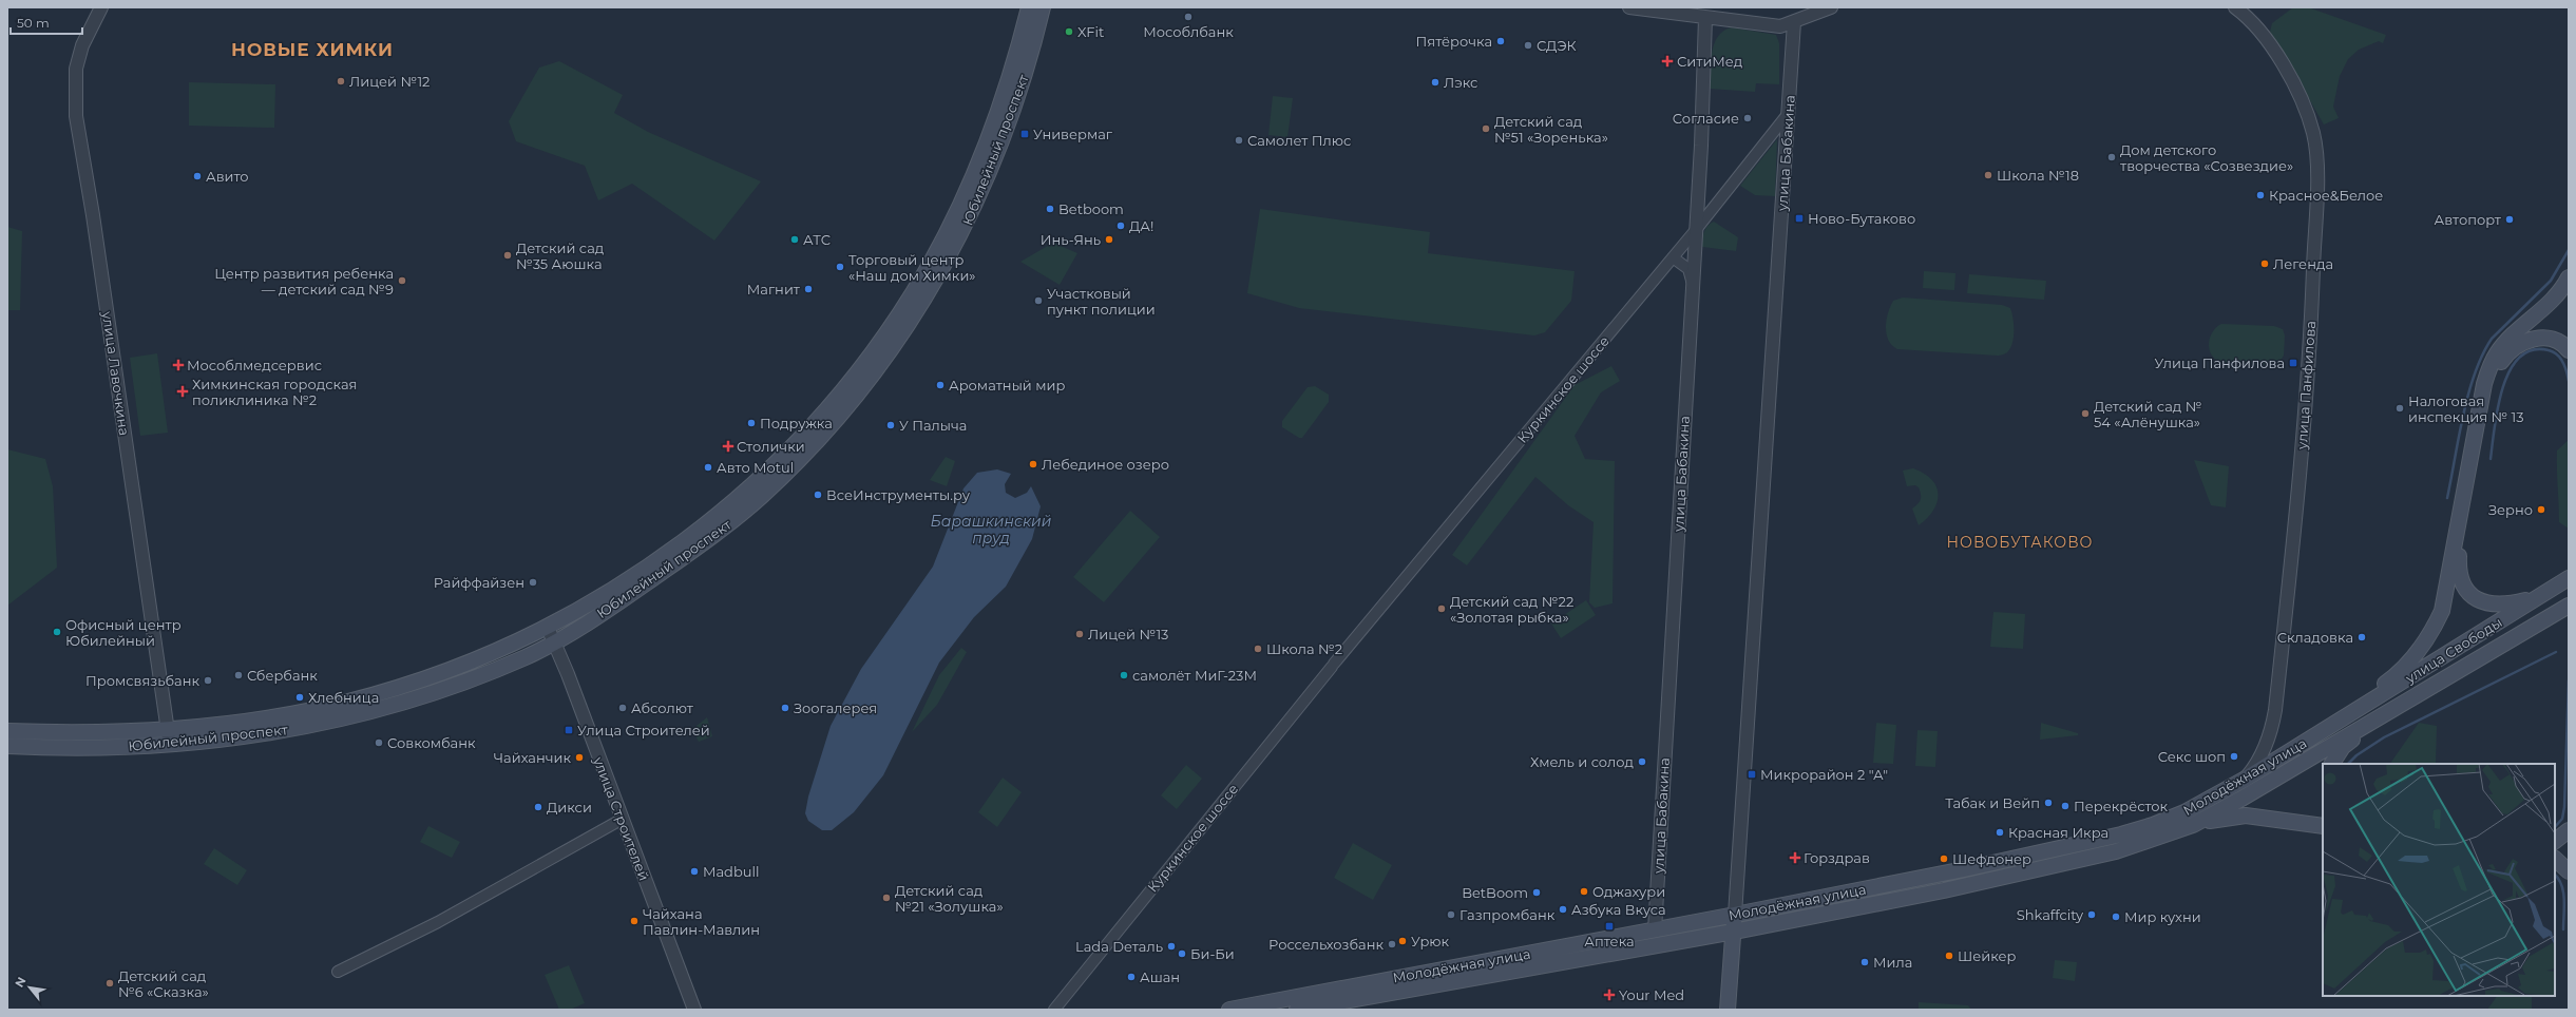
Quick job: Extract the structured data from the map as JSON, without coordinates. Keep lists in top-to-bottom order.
{
  "streets": {
    "main road": ["Юбилейный проспект", "улица Свободы", "Молодёжная улица"],
    "street": [
      "улица Бабакина",
      "улица Лавочкина",
      "улица Панфилова",
      "Куркинское шоссе",
      "улица Строителей"
    ]
  },
  "crossings": [
    ["Юбилейный проспект", "улица Лавочкина"],
    ["Юбилейный проспект", "улица Строителей"],
    ["улица Бабакина", "Куркинское шоссе"],
    ["улица Бабакина", "Молодёжная улица"],
    ["улица Панфилова", "Молодёжная улица"],
    ["улица Свободы", "Молодёжная улица"]
  ],
  "districts": ["НОВЫЕ ХИМКИ", "НОВОБУТАКОВО"],
  "water": ["Барашкинский пруд"],
  "places": {
    "other": [
      "Мособлбанк",
      "XFit",
      "Пятёрочка",
      "СДЭК",
      "Лицей №12",
      "Лэкс",
      "Согласие",
      "Детский сад №51 «Зоренька»",
      "Самолет Плюс",
      "Дом детского творчества «Созвездие»",
      "Школа №18",
      "Авито",
      "Красное&Белое",
      "Betboom",
      "Автопорт",
      "ДА!",
      "АТС",
      "Инь-Янь",
      "Детский сад №35 Аюшка",
      "Легенда",
      "Торговый центр «Наш дом Химки»",
      "Центр развития ребенка — детский сад №9",
      "Магнит",
      "Участковый пункт полиции",
      "Ароматный мир",
      "Налоговая инспекция № 13",
      "Детский сад № 54 «Алёнушка»",
      "Подружка",
      "У Палыча",
      "Лебединое озеро",
      "Авто Motul",
      "ВсеИнструменты.ру",
      "Зерно",
      "Райффайзен",
      "Детский сад №22 «Золотая рыбка»",
      "Офисный центр Юбилейный",
      "Лицей №13",
      "Складовка",
      "Школа №2",
      "Сбербанк",
      "самолёт МиГ-23М",
      "Промсвязьбанк",
      "Хлебница",
      "Абсолют",
      "Зоогалерея",
      "Совкомбанк",
      "Секс шоп",
      "Чайханчик",
      "Хмель и солод",
      "Табак и Вейп",
      "Перекрёсток",
      "Дикси",
      "Красная Икра",
      "Шефдонер",
      "Madbull",
      "Оджахури",
      "BetBoom",
      "Детский сад №21 «Золушка»",
      "Азбука Вкуса",
      "Газпромбанк",
      "Shkaffcity",
      "Мир кухни",
      "Чайхана Павлин-Мавлин",
      "Урюк",
      "Россельхозбанк",
      "Lada Dеталь",
      "Би-Би",
      "Шейкер",
      "Мила",
      "Ашан",
      "Детский сад №6 «Сказка»"
    ],
    "health": [
      "СитиМед",
      "Мособлмедсервис",
      "Химкинская городская поликлиника №2",
      "Столички",
      "Горздрав",
      "Your Med"
    ],
    "transit": [
      "Универмаг",
      "Ново-Бутаково",
      "Улица Панфилова",
      "Улица Строителей",
      "Микрорайон 2 \"А\"",
      "Аптека"
    ]
  },
  "scale_bar": "50 m",
  "north": "top left"
}
